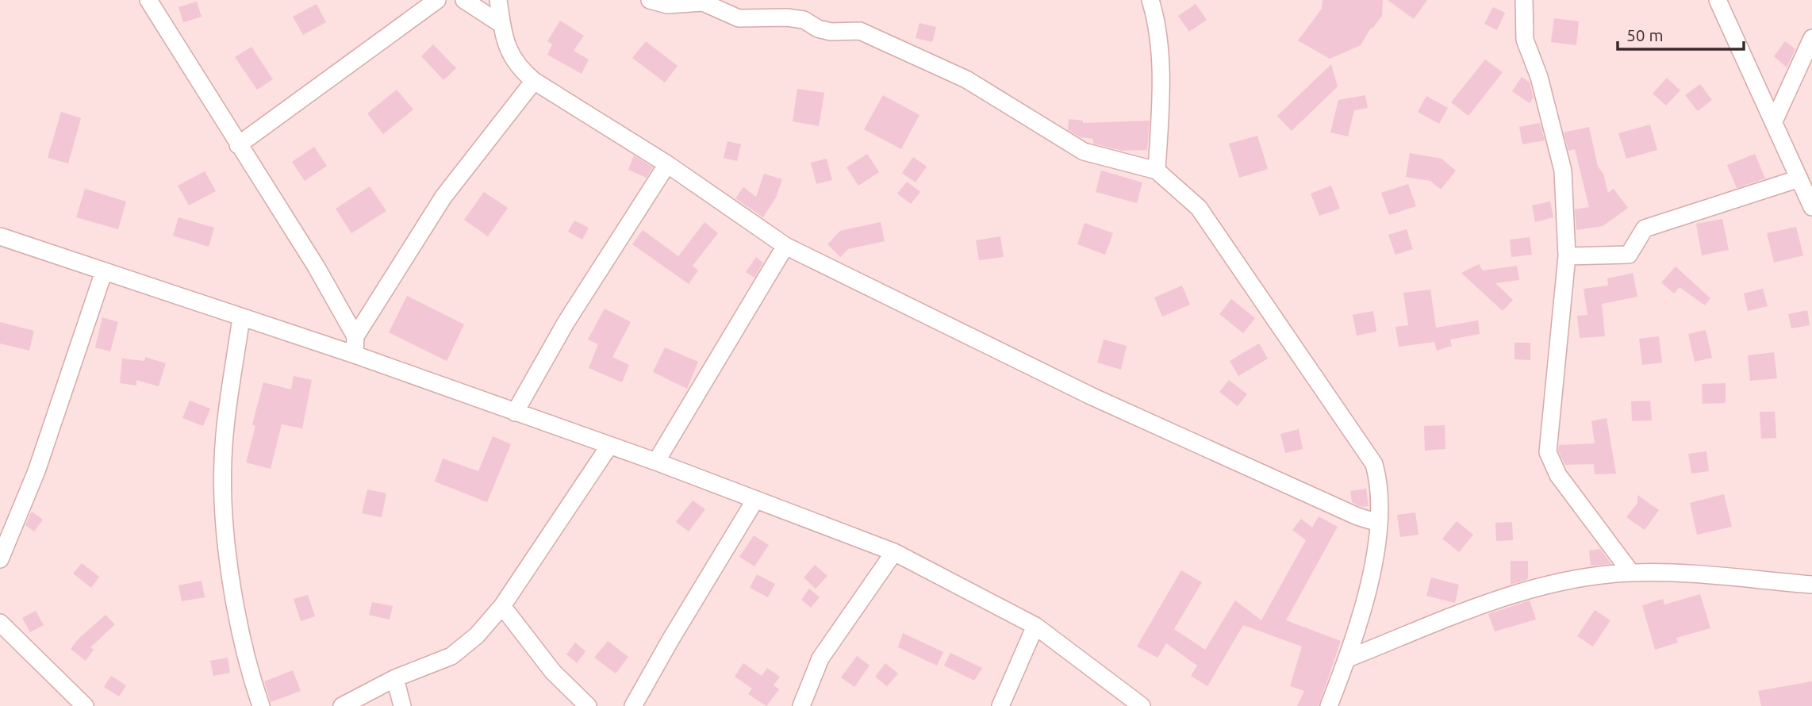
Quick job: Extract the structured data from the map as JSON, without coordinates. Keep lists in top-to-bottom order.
{
  "scale_bar": "50 m"
}
